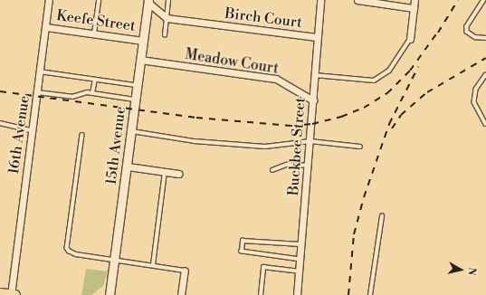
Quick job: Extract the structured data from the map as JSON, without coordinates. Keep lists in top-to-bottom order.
{
  "streets": {
    "main road": ["15th Avenue"],
    "street": [
      "Birch Court",
      "Keefe Street",
      "Meadow Court",
      "16th Avenue",
      "Buckbee Street"
    ]
  },
  "crossings": [
    ["Birch Court", "Buckbee Street"],
    ["Keefe Street", "16th Avenue"],
    ["Keefe Street", "15th Avenue"],
    ["Meadow Court", "15th Avenue"],
    ["Meadow Court", "Buckbee Street"]
  ],
  "north": "right"
}
